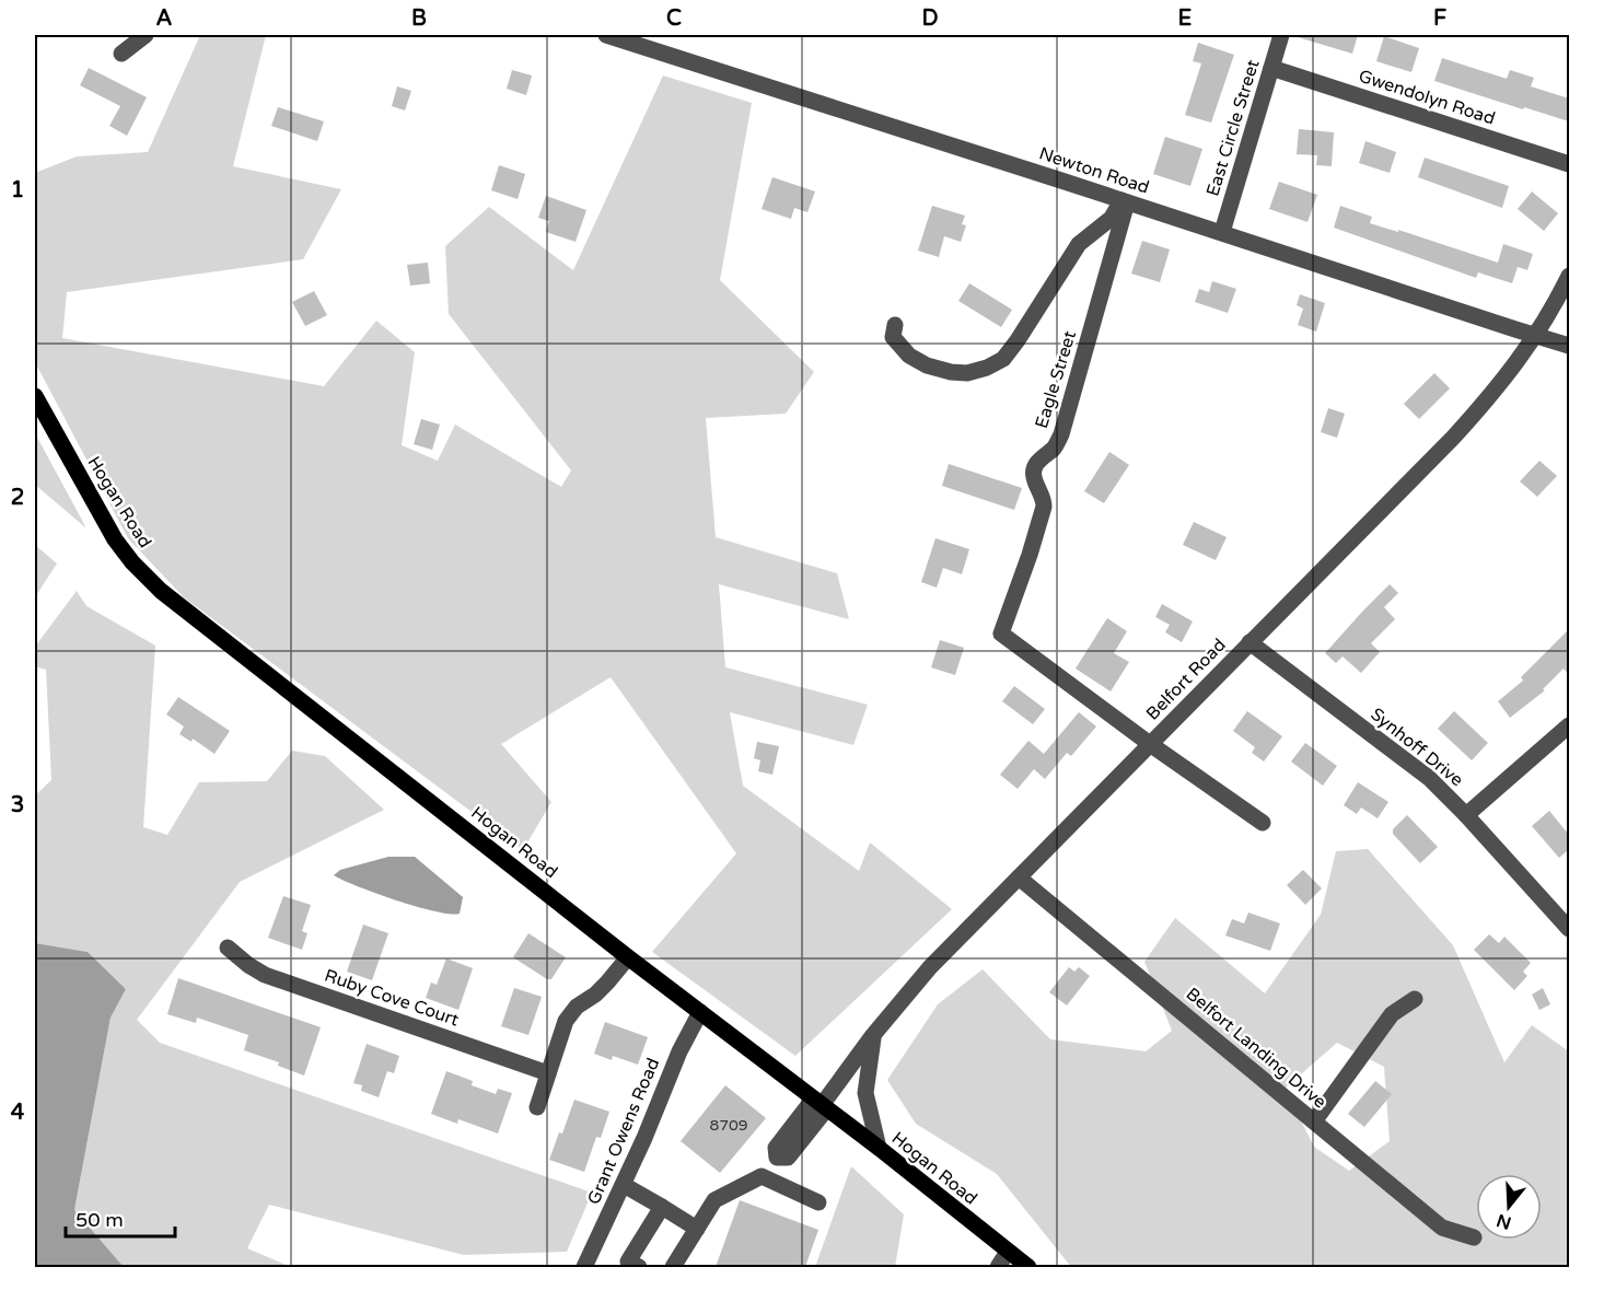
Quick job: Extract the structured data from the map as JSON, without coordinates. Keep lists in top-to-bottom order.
{
  "streets": {
    "main road": ["Hogan Road"],
    "street": [
      "Gwendolyn Road",
      "East Circle Street",
      "Newton Road",
      "Eagle Street",
      "Belfort Road",
      "Synhoff Drive",
      "Ruby Cove Court",
      "Belfort Landing Drive",
      "Grant Owens Road"
    ]
  },
  "crossings": [
    ["Gwendolyn Road", "East Circle Street"],
    ["East Circle Street", "Newton Road"],
    ["Newton Road", "Eagle Street"],
    ["Newton Road", "Belfort Road"],
    ["Eagle Street", "Belfort Road"],
    ["Hogan Road", "Belfort Road"],
    ["Hogan Road", "Grant Owens Road"],
    ["Belfort Road", "Synhoff Drive"],
    ["Belfort Road", "Belfort Landing Drive"]
  ],
  "house_numbers": ["8709"],
  "scale_bar": "50 m",
  "north": "bottom",
  "grid": {
    "columns": [
      "A",
      "B",
      "C",
      "D",
      "E",
      "F"
    ],
    "rows": [
      "1",
      "2",
      "3",
      "4"
    ]
  }
}
